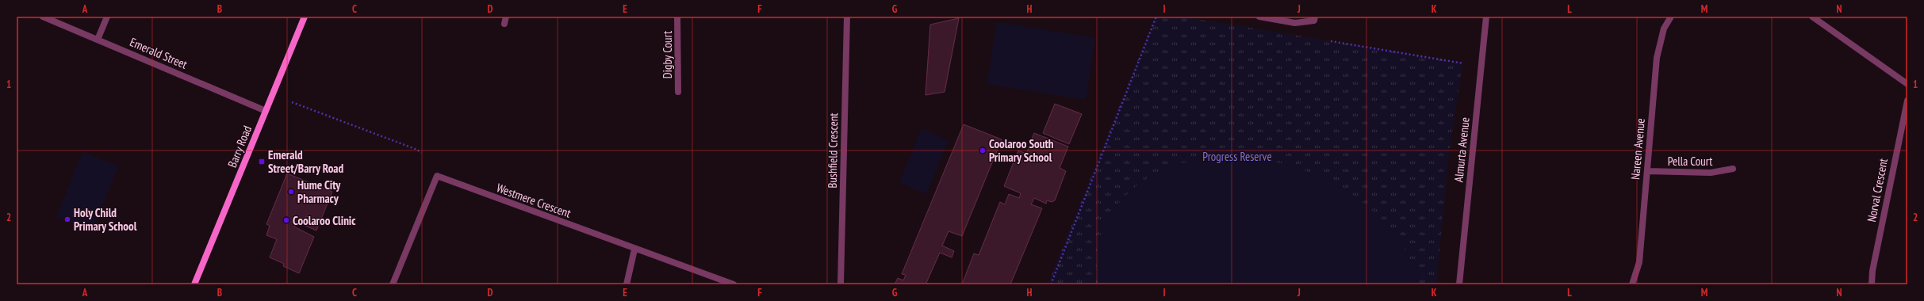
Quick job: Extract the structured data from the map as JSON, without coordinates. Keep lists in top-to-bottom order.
{
  "streets": {
    "main road": ["Barry Road"],
    "street": [
      "Emerald Street",
      "Digby Court",
      "Nareen Avenue",
      "Almurta Avenue",
      "Bushfield Crescent",
      "Pella Court",
      "Norval Crescent",
      "Westmere Crescent"
    ]
  },
  "crossings": [
    ["Emerald Street", "Barry Road"],
    ["Nareen Avenue", "Pella Court"]
  ],
  "parks": ["Progress Reserve"],
  "places": {
    "other": [
      "Coolaroo South Primary School",
      "Hume City Pharmacy",
      "Holy Child Primary School",
      "Coolaroo Clinic"
    ],
    "transit": ["Emerald Street/Barry Road"]
  },
  "grid": {
    "columns": [
      "A",
      "B",
      "C",
      "D",
      "E",
      "F",
      "G",
      "H",
      "I",
      "J",
      "K",
      "L",
      "M",
      "N"
    ],
    "rows": ["1", "2"]
  }
}
